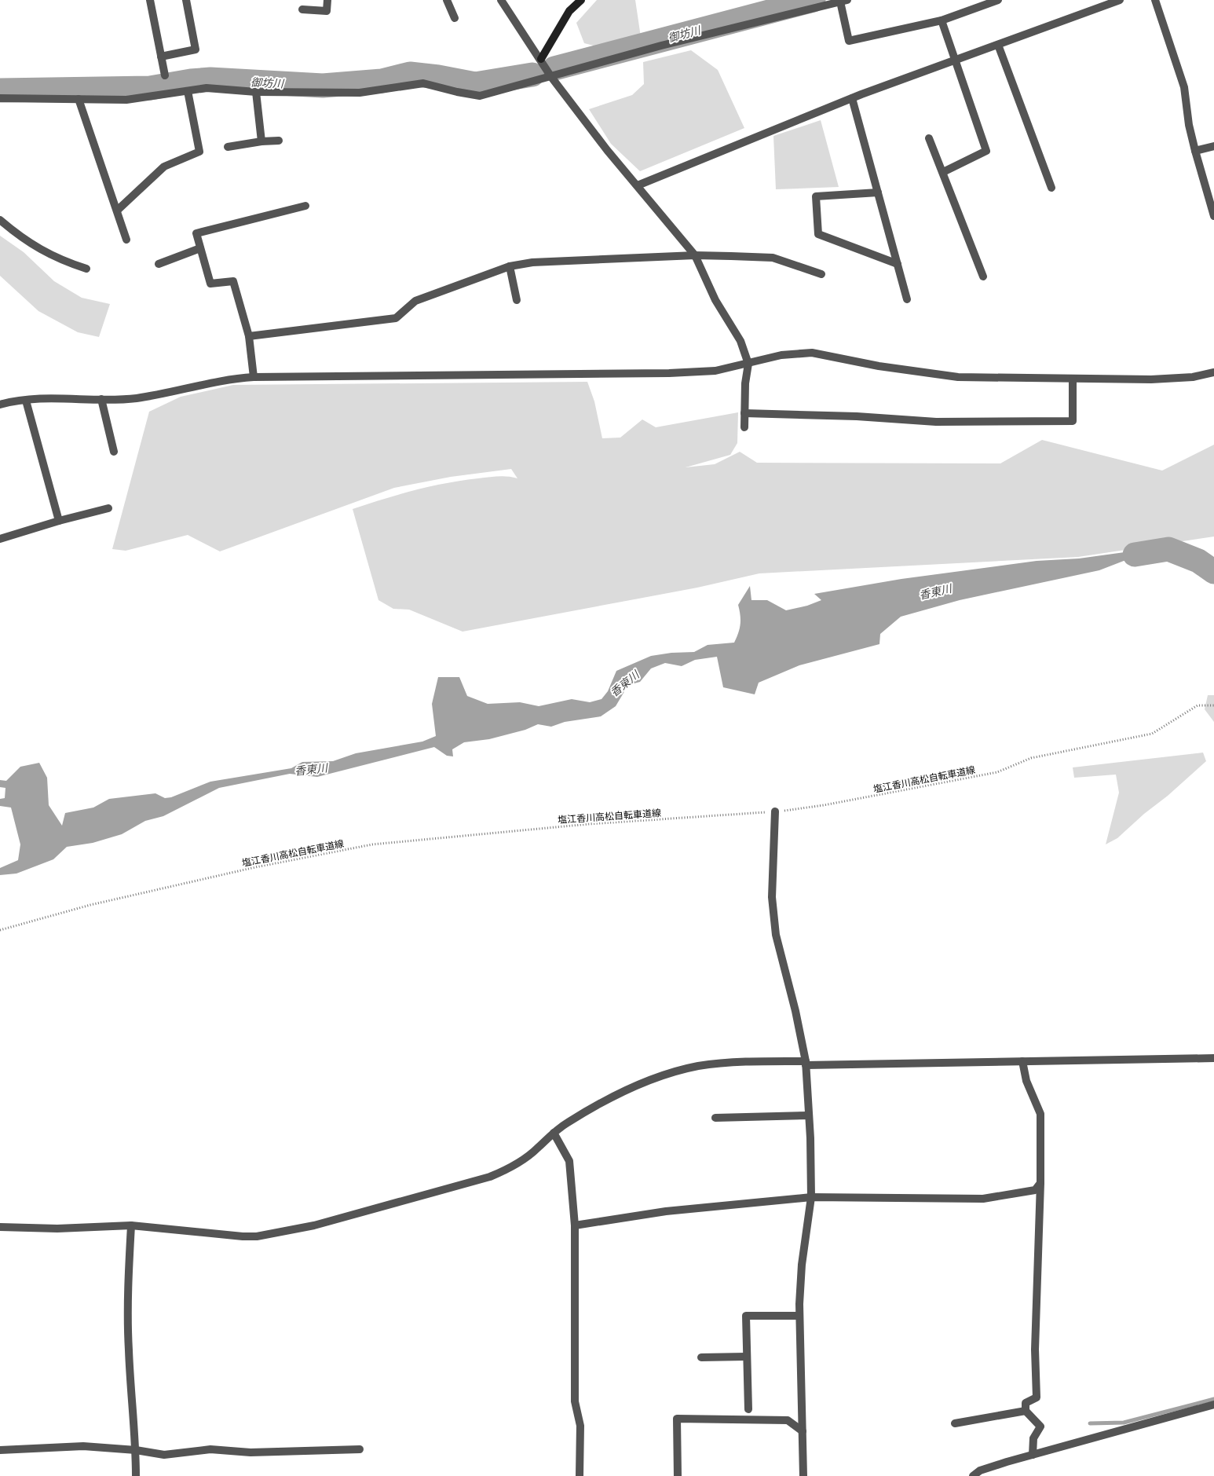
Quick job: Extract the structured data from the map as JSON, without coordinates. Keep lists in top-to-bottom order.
{
  "streets": {
    "path": ["塩江香川高松自転車道線"]
  },
  "water": ["御坊川", "香東川"]
}
